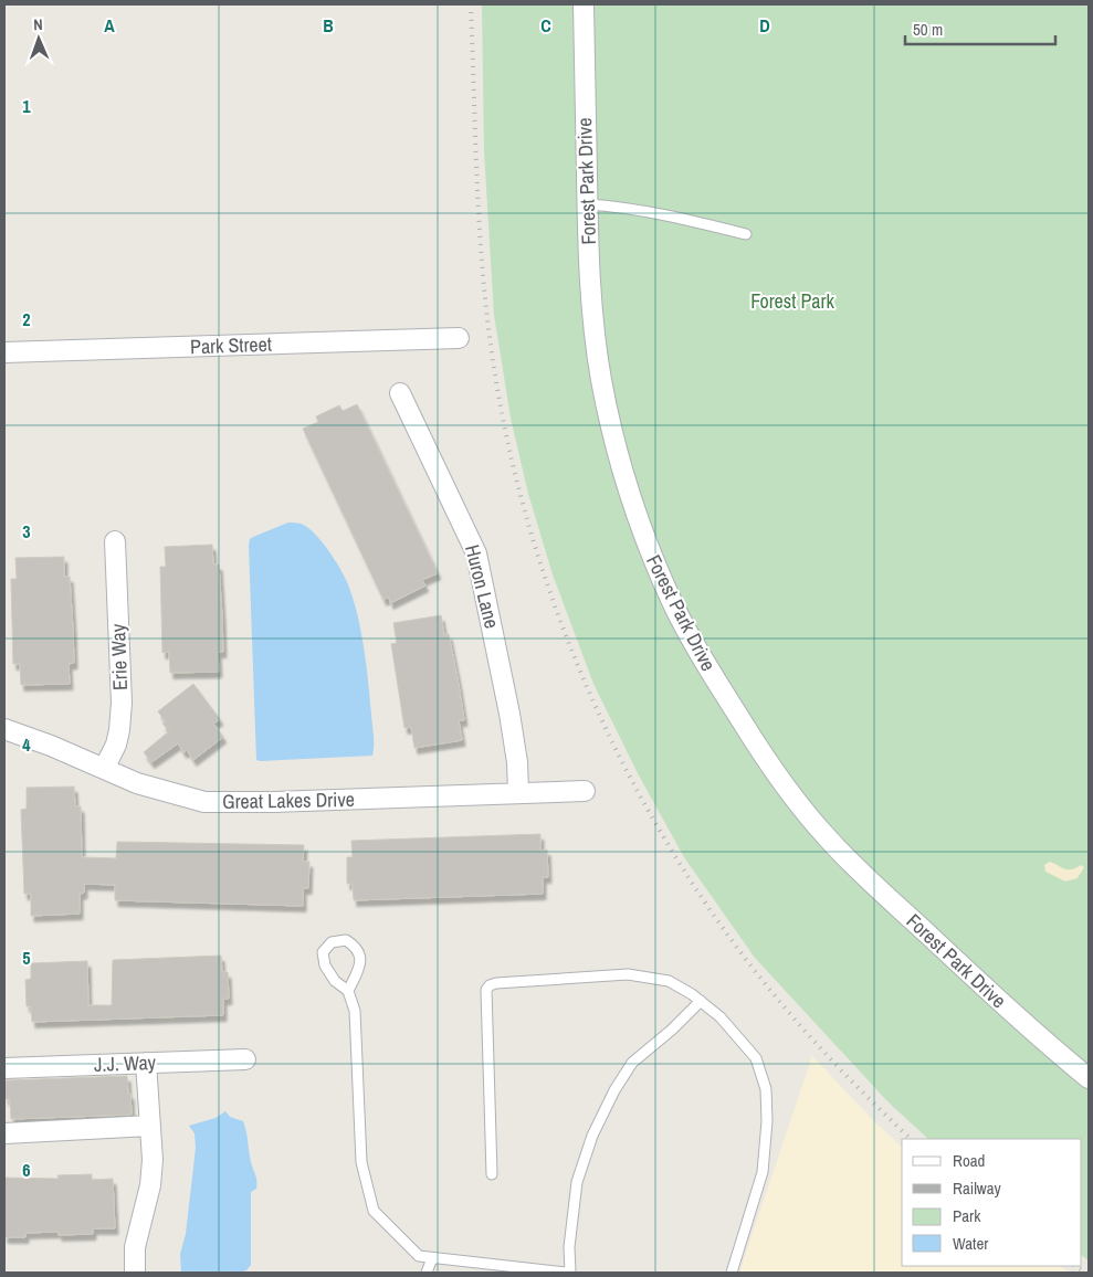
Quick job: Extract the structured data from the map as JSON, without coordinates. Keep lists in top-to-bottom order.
{
  "streets": {
    "street": [
      "Forest Park Drive",
      "Park Street",
      "Huron Lane",
      "Erie Way",
      "Great Lakes Drive",
      "J.J. Way"
    ]
  },
  "crossings": [
    ["Huron Lane", "Great Lakes Drive"],
    ["Erie Way", "Great Lakes Drive"]
  ],
  "parks": ["Forest Park"],
  "legend": [
    "Road",
    "Railway",
    "Park",
    "Water"
  ],
  "scale_bar": "50 m",
  "north": "top",
  "grid": {
    "columns": [
      "A",
      "B",
      "C",
      "D"
    ],
    "rows": [
      "1",
      "2",
      "3",
      "4",
      "5",
      "6"
    ]
  }
}
